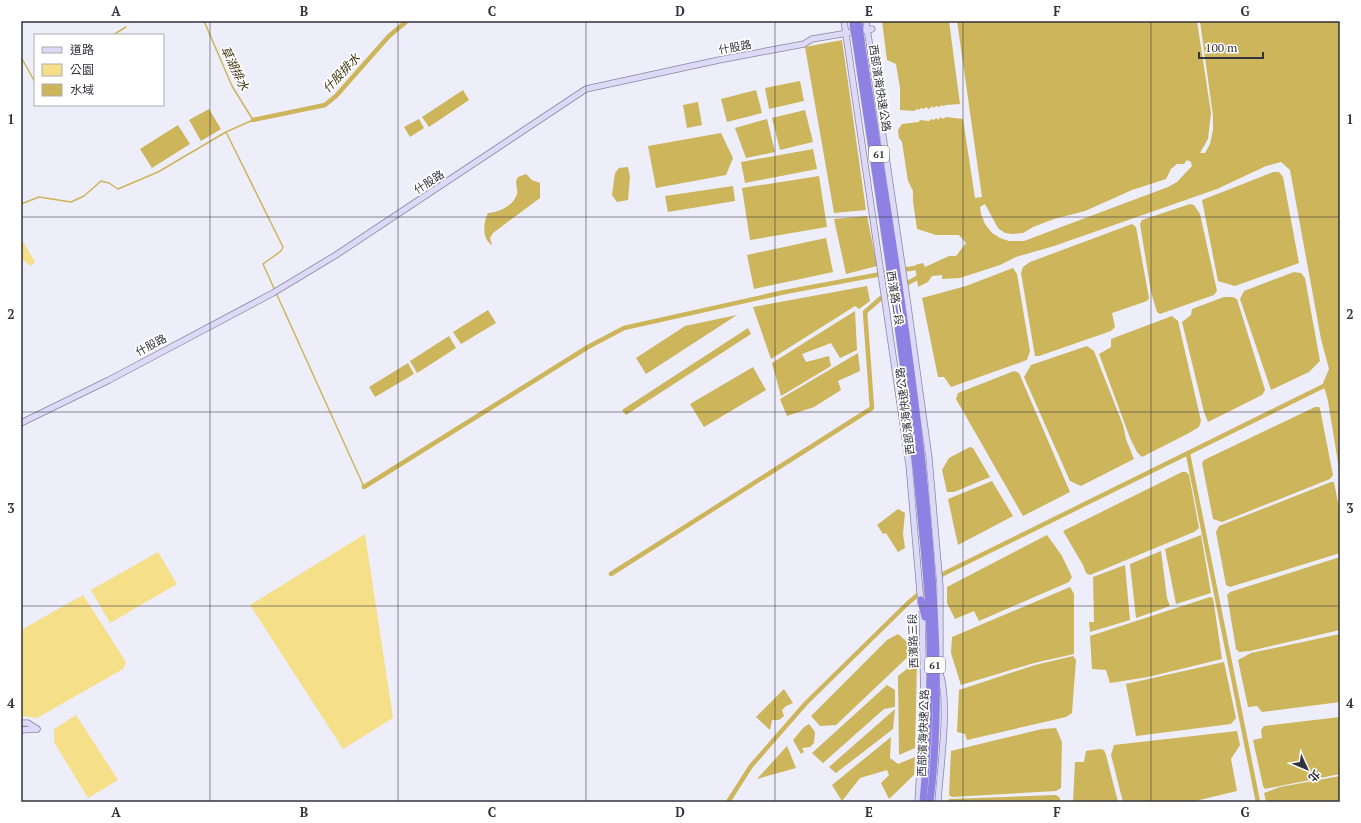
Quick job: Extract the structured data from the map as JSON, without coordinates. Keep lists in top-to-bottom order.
{
  "streets": {
    "highway": ["西部濱海快速公路", "61"],
    "street": ["什股路", "西濱路二段", "西濱路三段"]
  },
  "crossings": [
    ["什股路", "西濱路二段"],
    ["西部濱海快速公路", "西濱路二段"],
    ["西濱路二段", "西濱路三段"]
  ],
  "water": ["草湖排水", "什股排水"],
  "legend": ["道路", "公園", "水域"],
  "scale_bar": "100 m",
  "north": "bottom right",
  "grid": {
    "columns": [
      "A",
      "B",
      "C",
      "D",
      "E",
      "F",
      "G"
    ],
    "rows": [
      "1",
      "2",
      "3",
      "4"
    ]
  }
}
